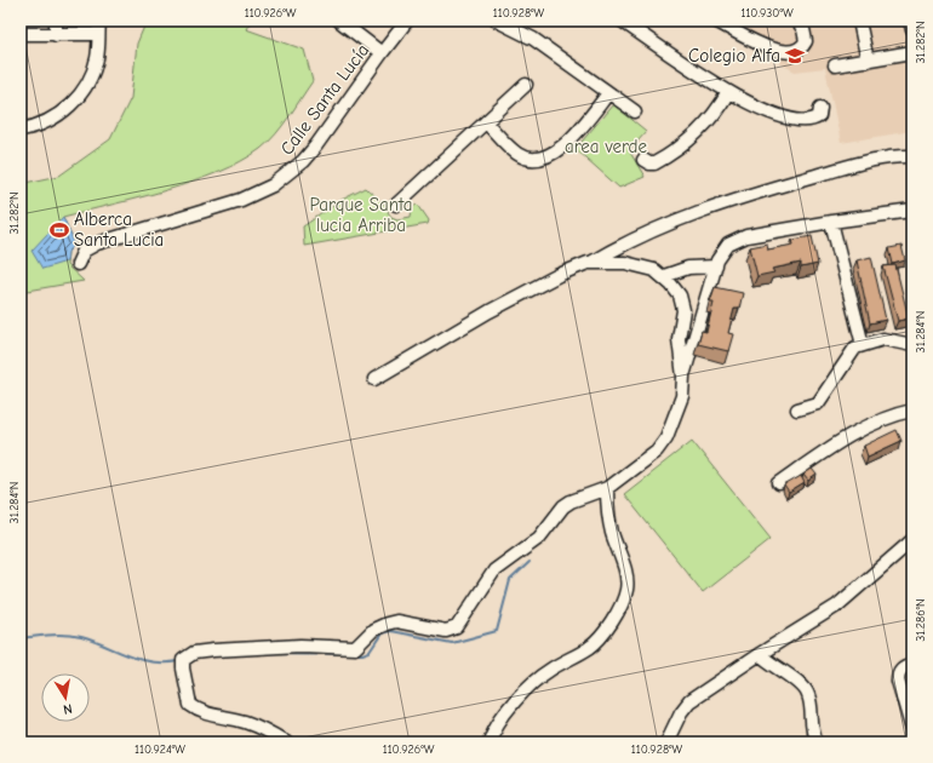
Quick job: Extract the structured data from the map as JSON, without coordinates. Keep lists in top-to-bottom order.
{
  "streets": {
    "street": ["Calle Santa Lucía"]
  },
  "parks": ["area verde", "Parque Santa lucia Arriba"],
  "places": {
    "school or university": ["Colegio Alfa"],
    "sports": ["Alberca Santa Lucia"]
  },
  "north": "bottom",
  "coordinates": [
    "110.926°W",
    "110.928°W",
    "110.930°W",
    "31.282°N",
    "31.284°N",
    "31.286°N",
    "110.924°W"
  ]
}
